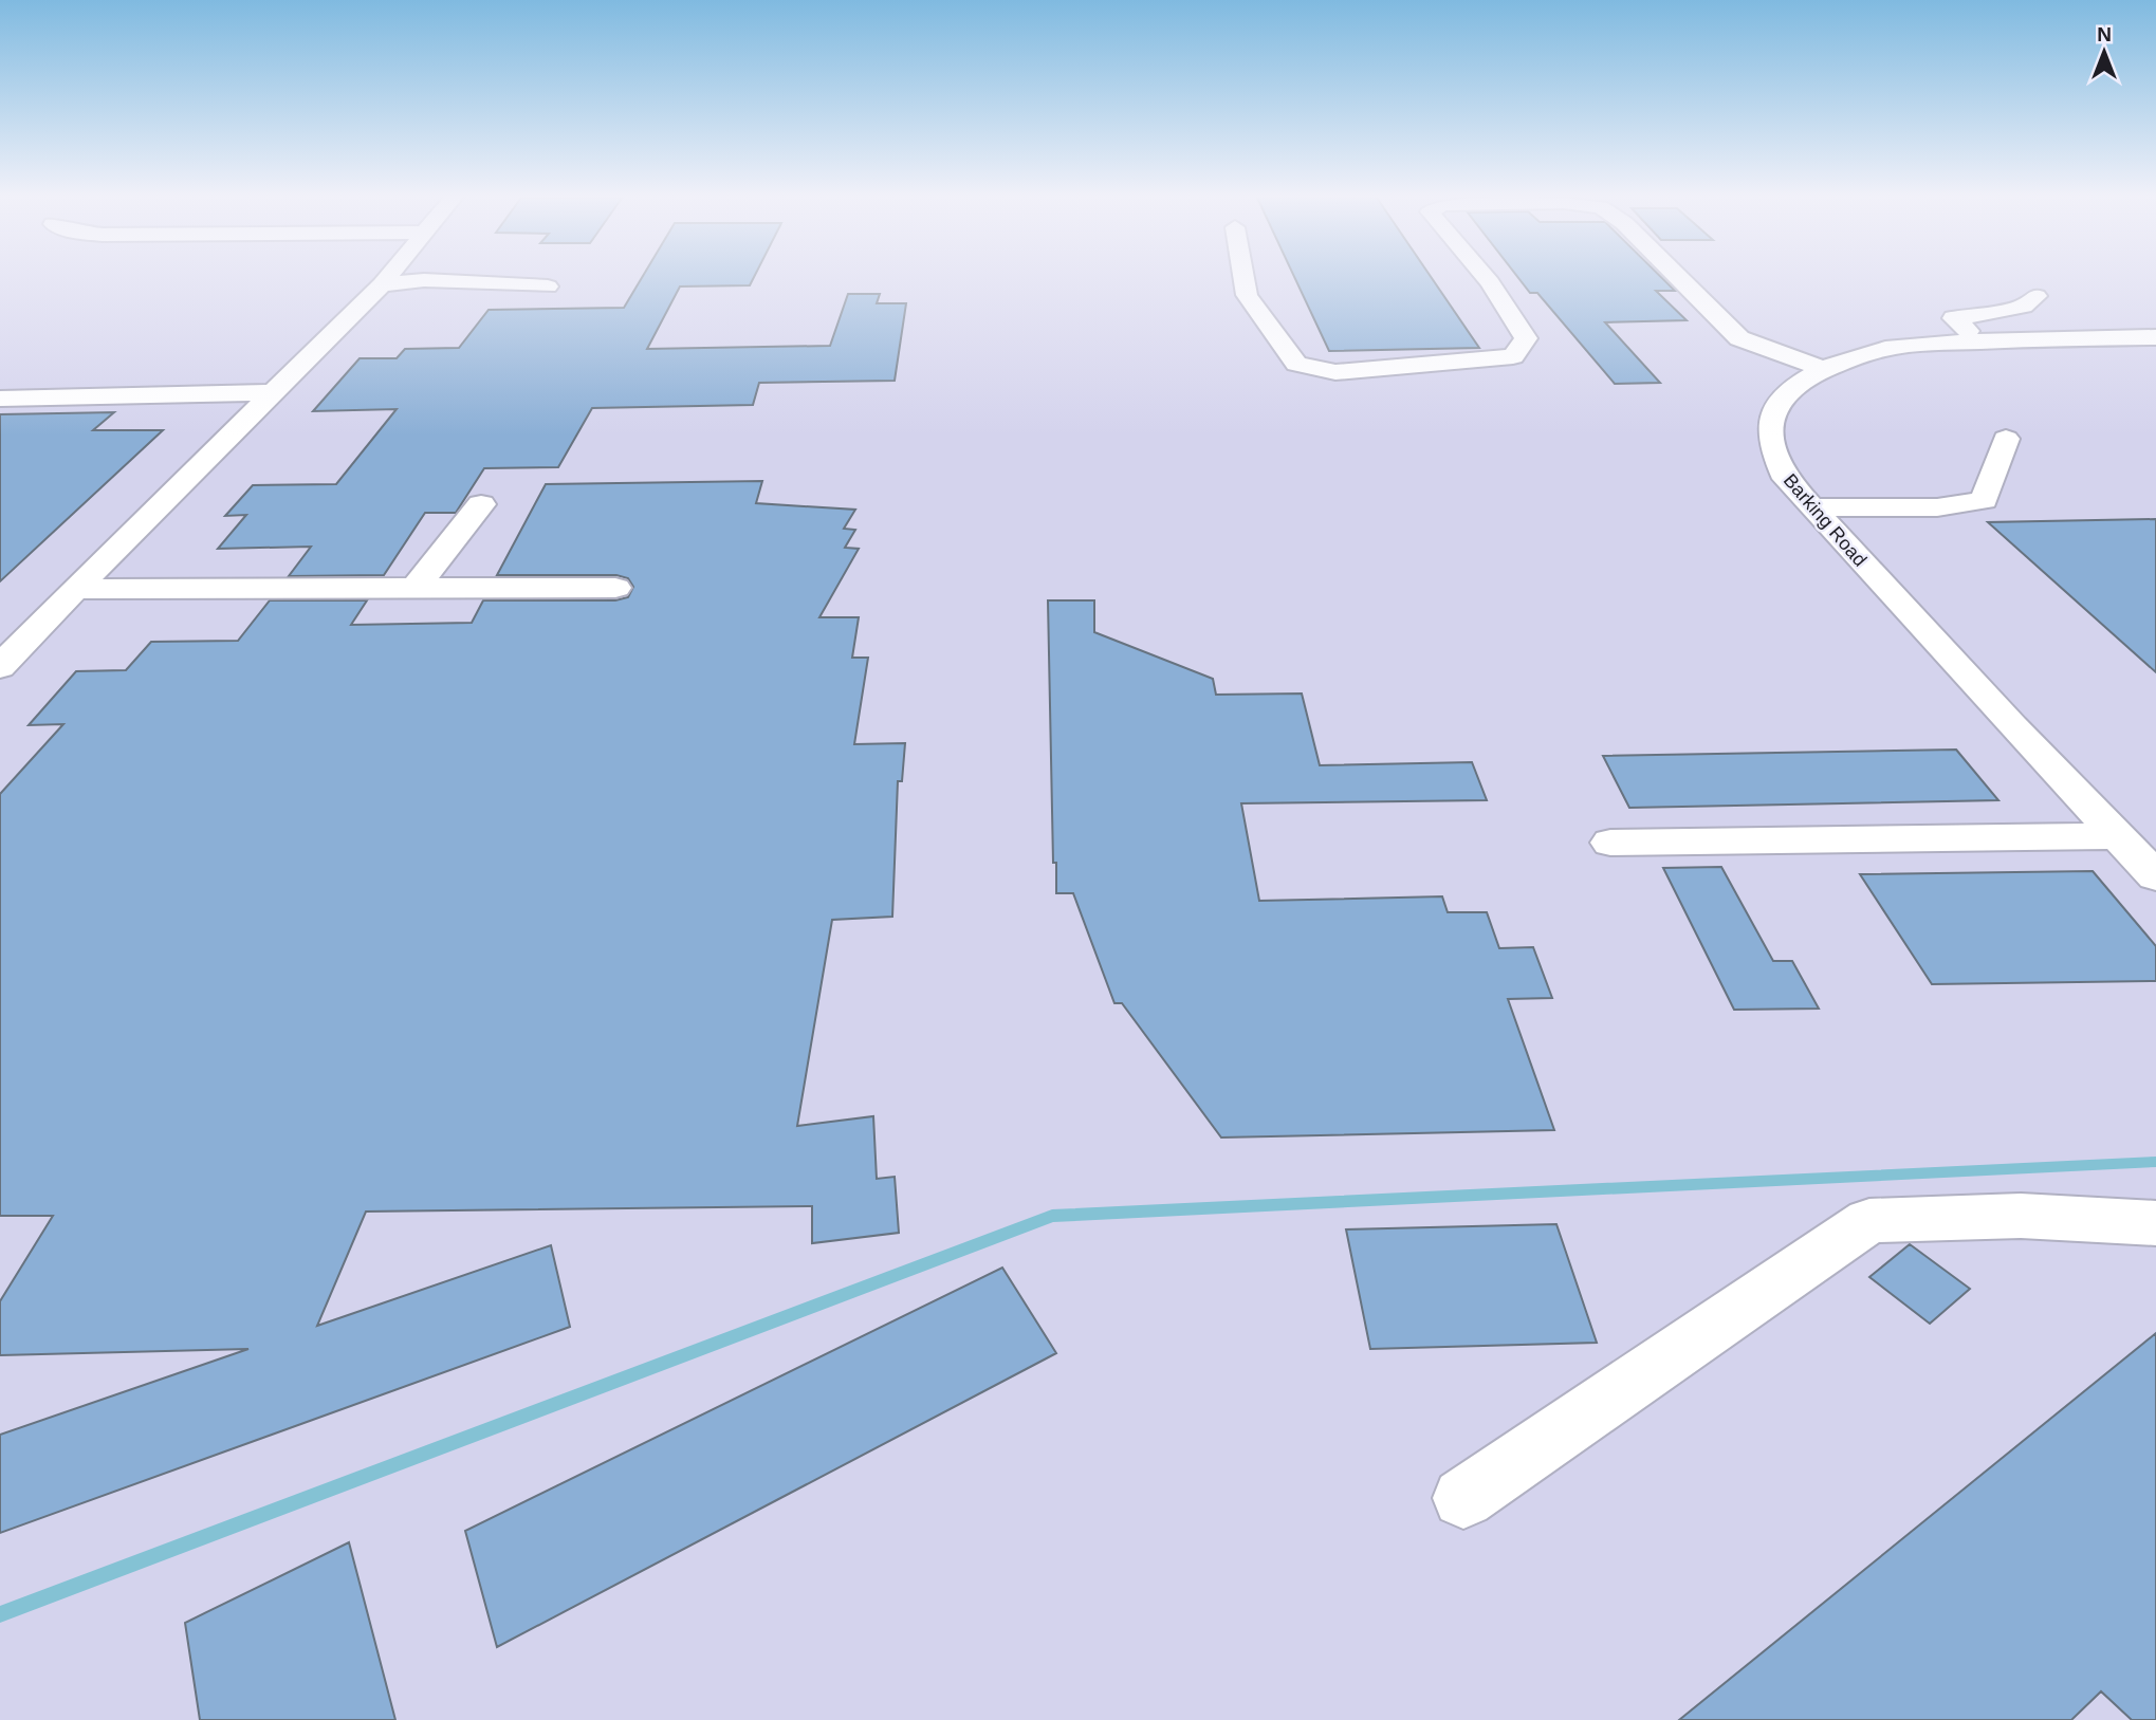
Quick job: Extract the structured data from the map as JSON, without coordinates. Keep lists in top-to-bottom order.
{
  "streets": {
    "street": ["Barking Road"]
  },
  "north": "top"
}
